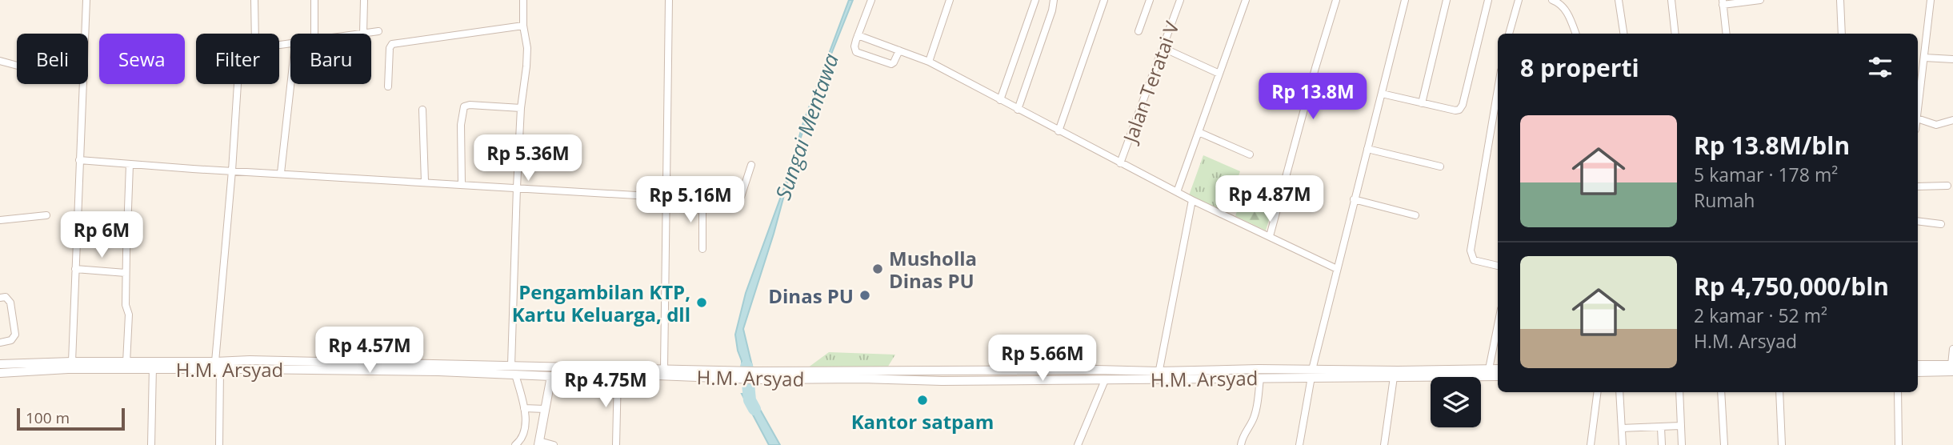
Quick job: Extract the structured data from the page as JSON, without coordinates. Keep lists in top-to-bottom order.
{
  "streets": {
    "street": ["Jalan Teratai V", "H.M. Arsyad"]
  },
  "water": ["Sungai Mentawa"],
  "places": [
    "Musholla Dinas PU",
    "Dinas PU",
    "Pengambilan KTP, Kartu Keluarga, dll",
    "Kantor satpam"
  ],
  "scale_bar": "100 m",
  "page": {
    "chip": [
      "Beli",
      "Sewa",
      "Filter",
      "Baru"
    ],
    "heading": "8 properti",
    "price": [
      "Rp 13.8M",
      "Rp 5.36M",
      "Rp 4.87M",
      "Rp 5.16M",
      "Rp 6M",
      "Rp 4.57M",
      "Rp 5.66M",
      "Rp 4.75M"
    ],
    "list": [
      {
        "name": "Rp 13.8M/bln",
        "note": "5 kamar · 178 m² · Rumah"
      },
      {
        "name": "Rp 4,750,000/bln",
        "note": "2 kamar · 52 m² · H.M. Arsyad"
      }
    ],
    "scale": "100 m"
  }
}
